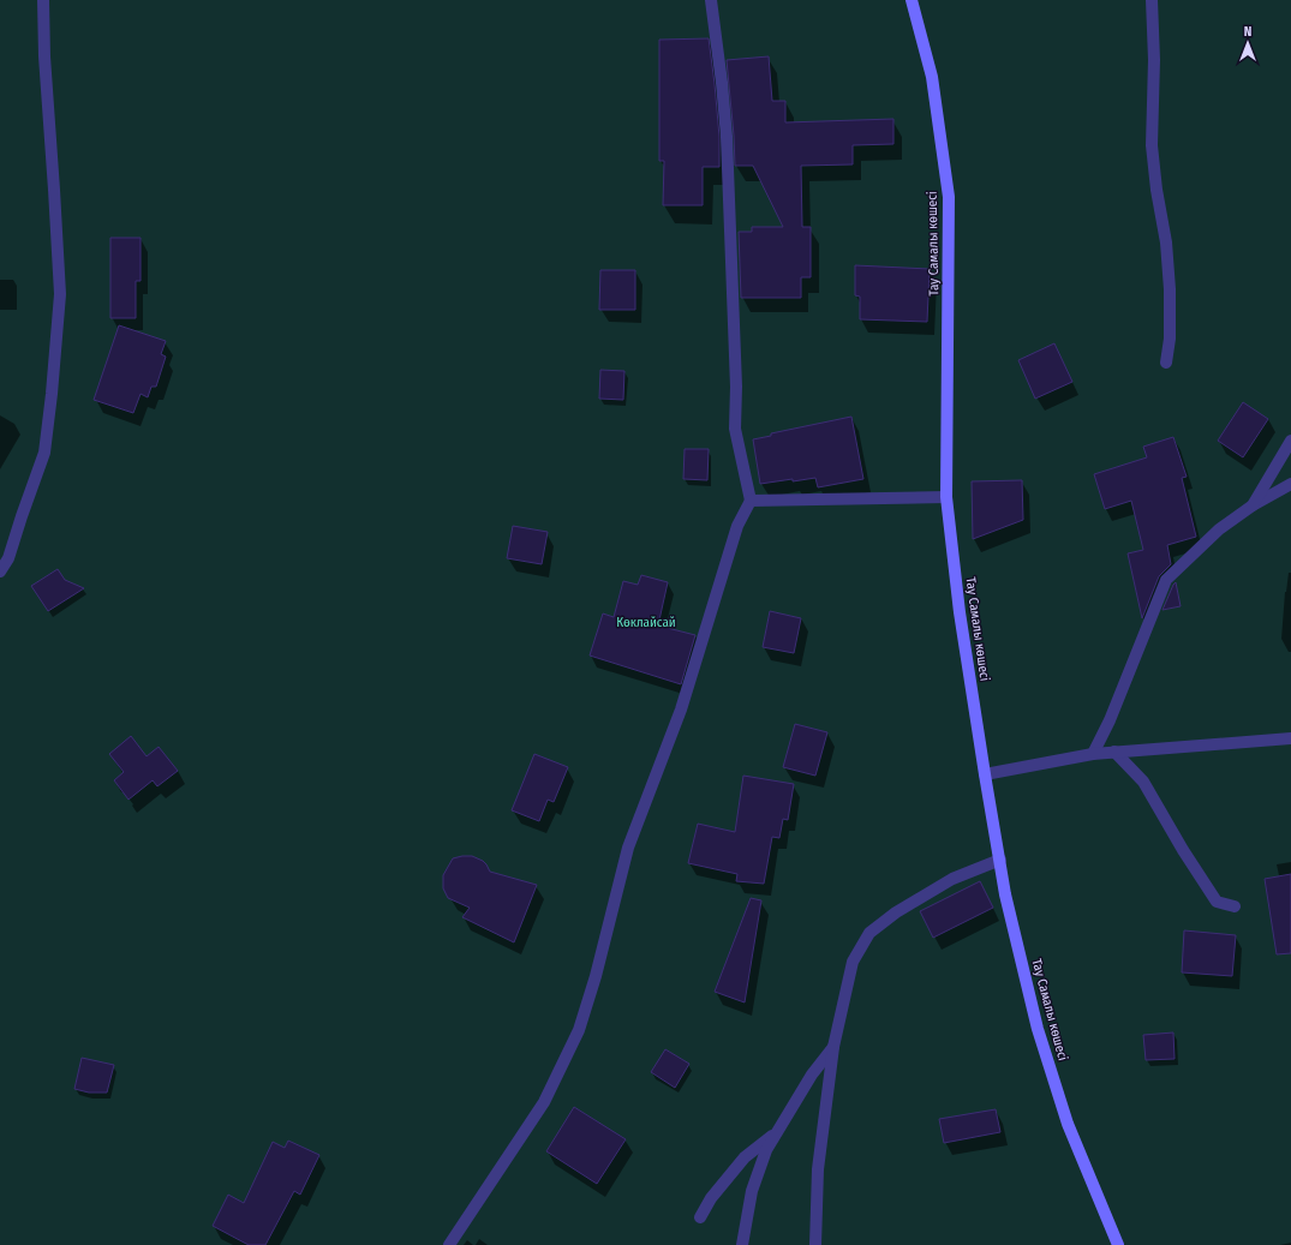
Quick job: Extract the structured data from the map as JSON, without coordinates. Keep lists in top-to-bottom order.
{
  "streets": {
    "street": ["Тау Самалы көшесі"]
  },
  "parks": ["Көклайсай"],
  "north": "top"
}
